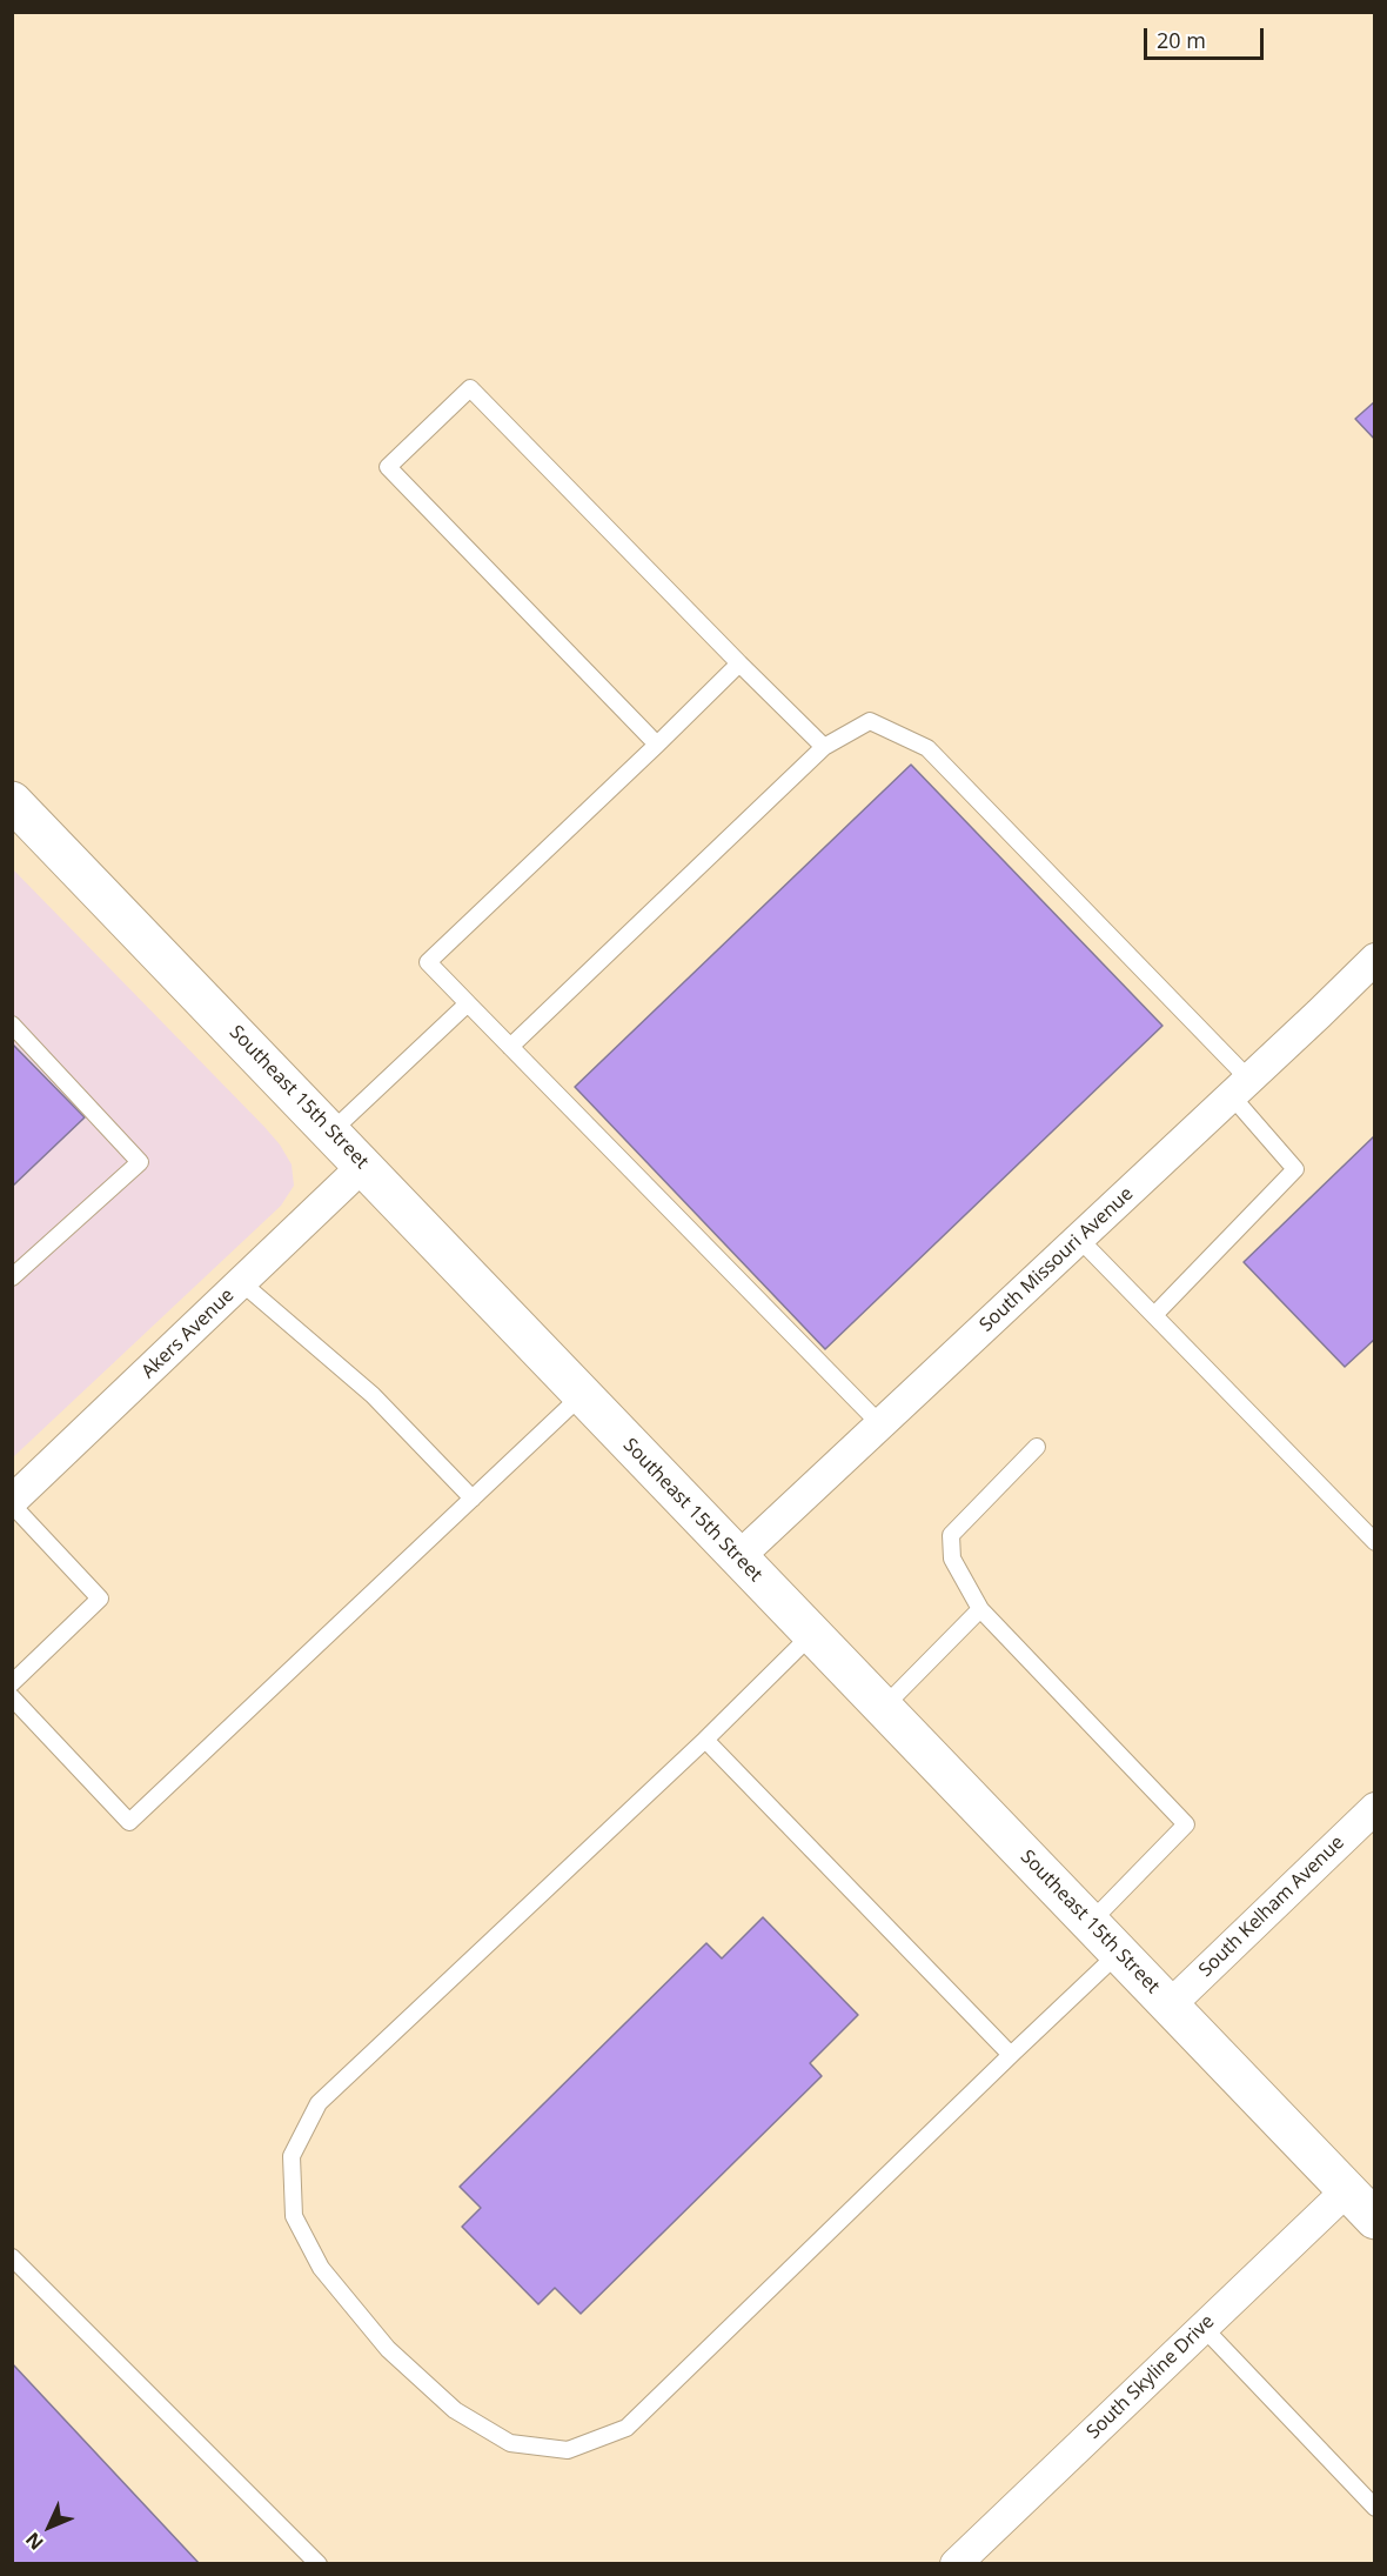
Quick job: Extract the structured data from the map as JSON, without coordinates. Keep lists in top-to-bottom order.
{
  "streets": {
    "main road": ["Southeast 15th Street"],
    "street": [
      "South Missouri Avenue",
      "Akers Avenue",
      "South Kelham Avenue",
      "South Skyline Drive"
    ]
  },
  "crossings": [
    ["Southeast 15th Street", "South Missouri Avenue"],
    ["Southeast 15th Street", "Akers Avenue"],
    ["Southeast 15th Street", "South Kelham Avenue"],
    ["Southeast 15th Street", "South Skyline Drive"]
  ],
  "scale_bar": "20 m",
  "north": "bottom left"
}
